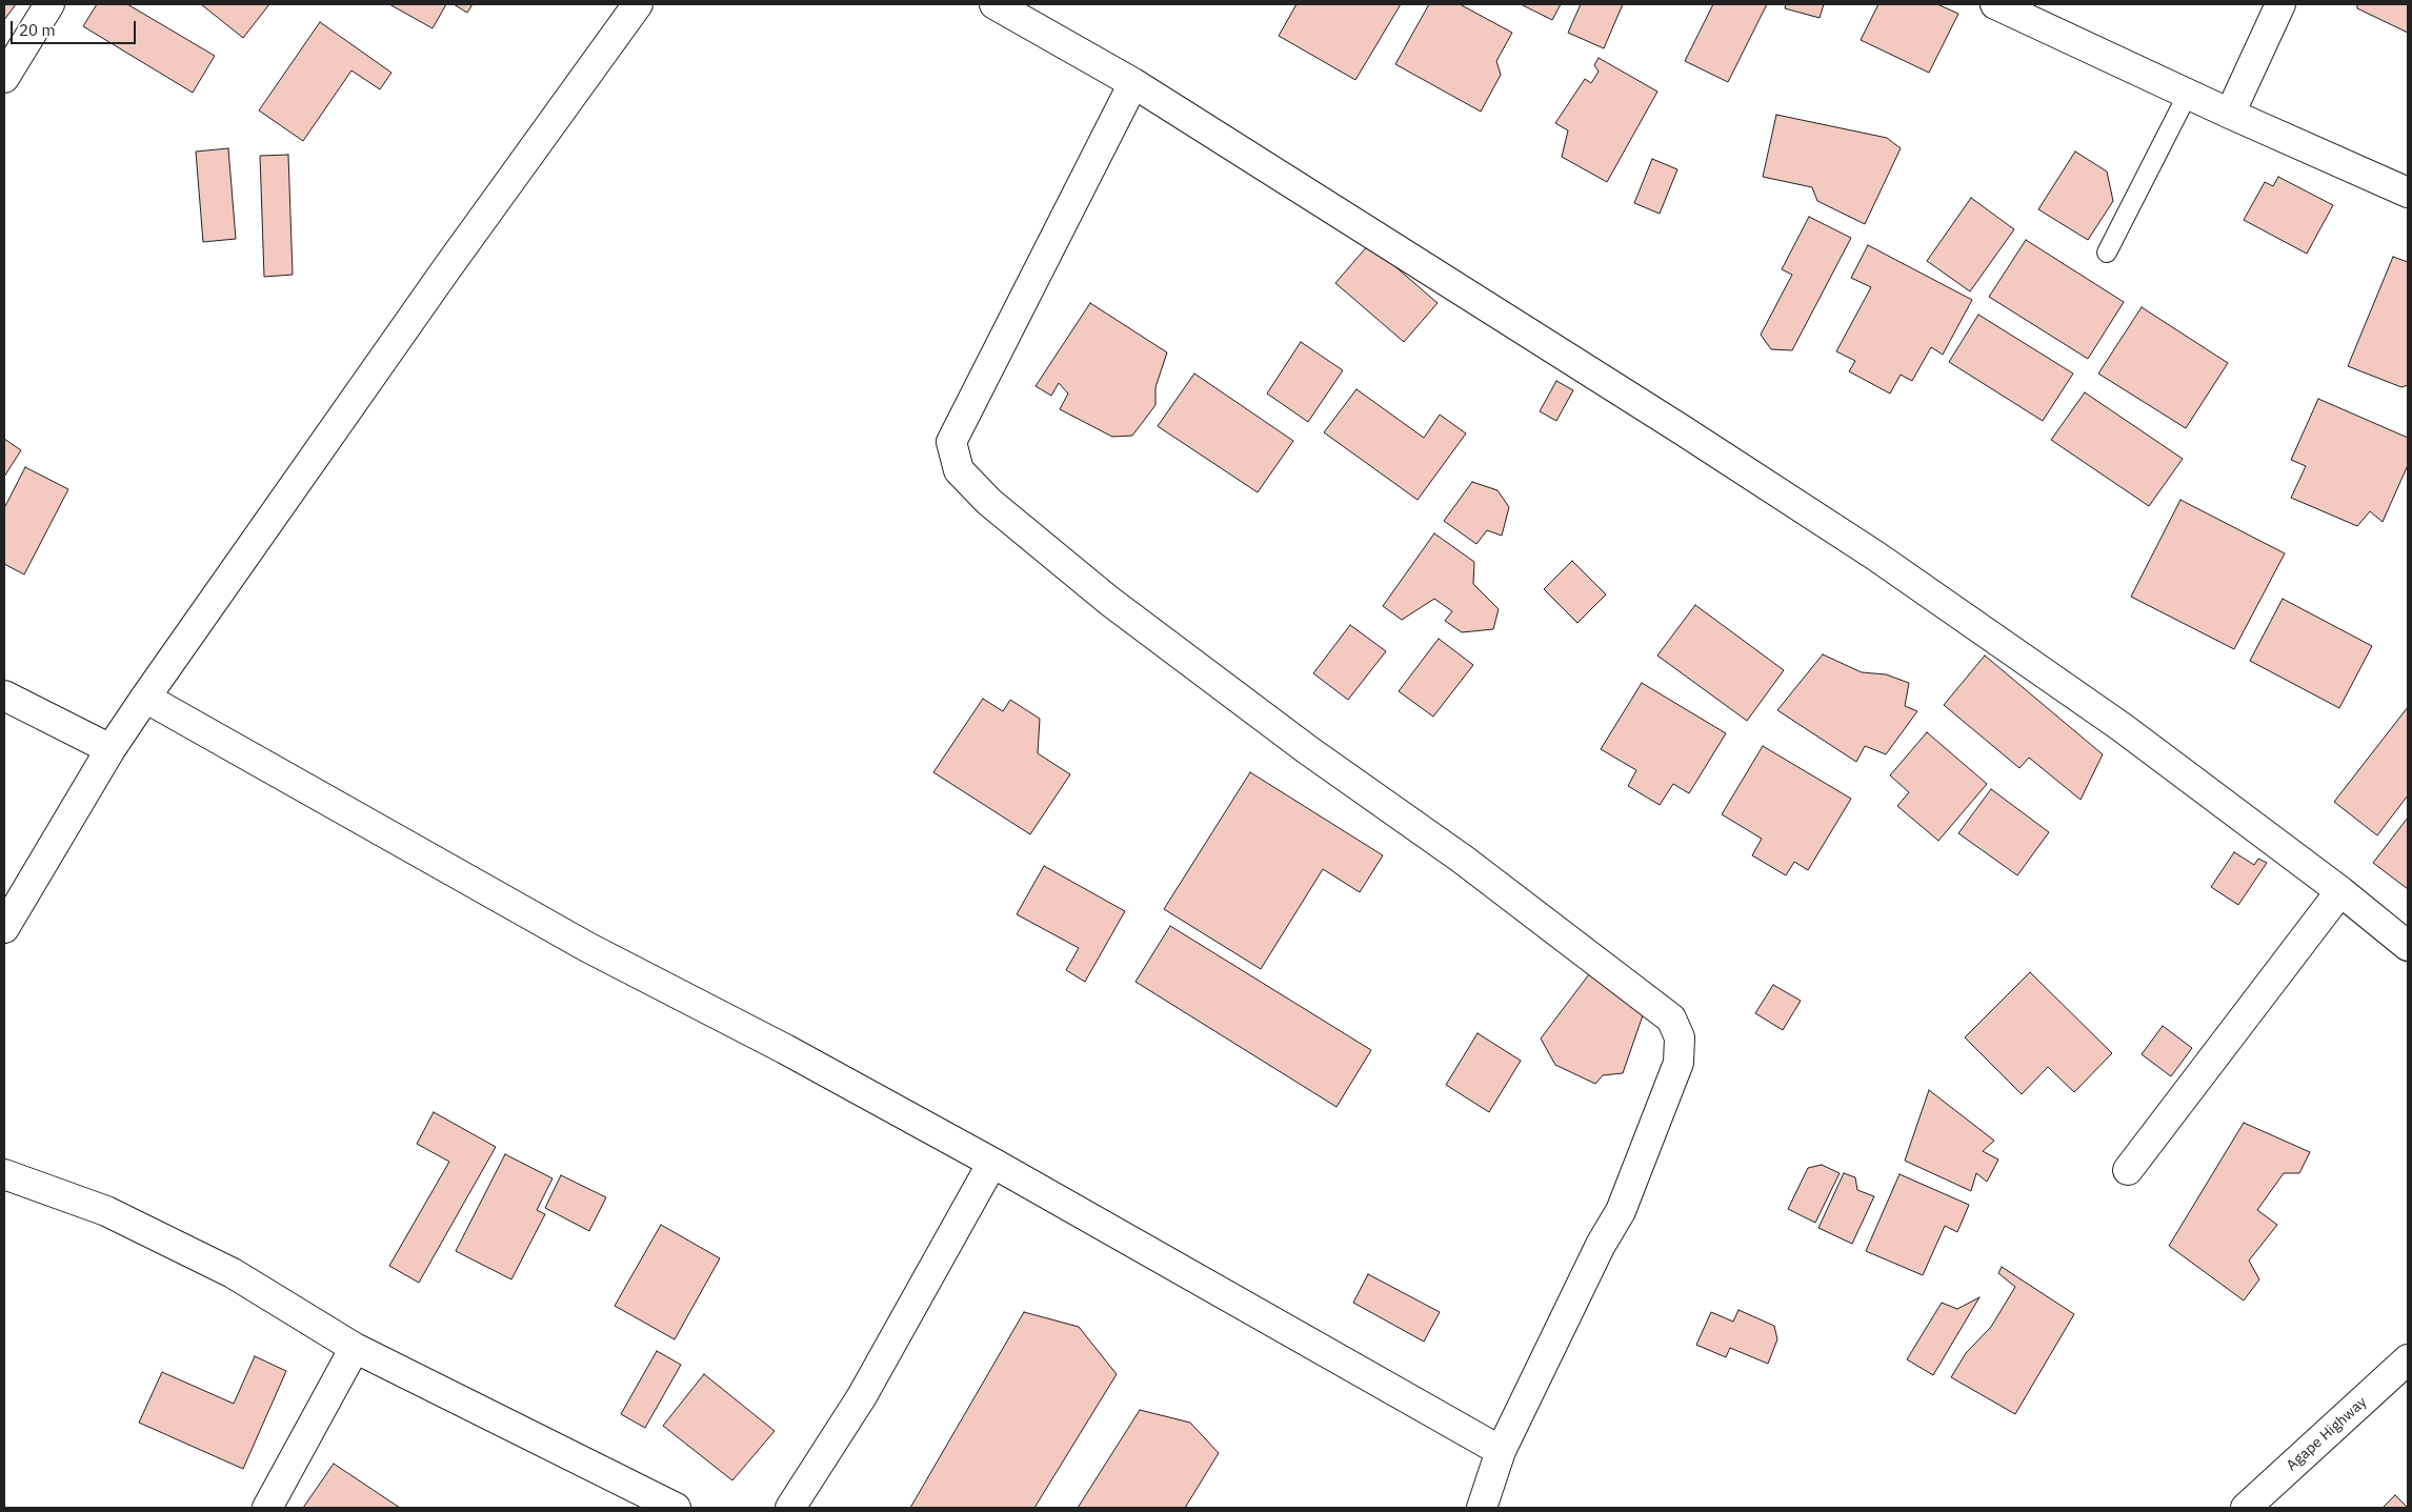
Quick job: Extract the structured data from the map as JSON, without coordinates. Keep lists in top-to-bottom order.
{
  "streets": {
    "street": ["Agape Highway"]
  },
  "scale_bar": "20 m"
}
